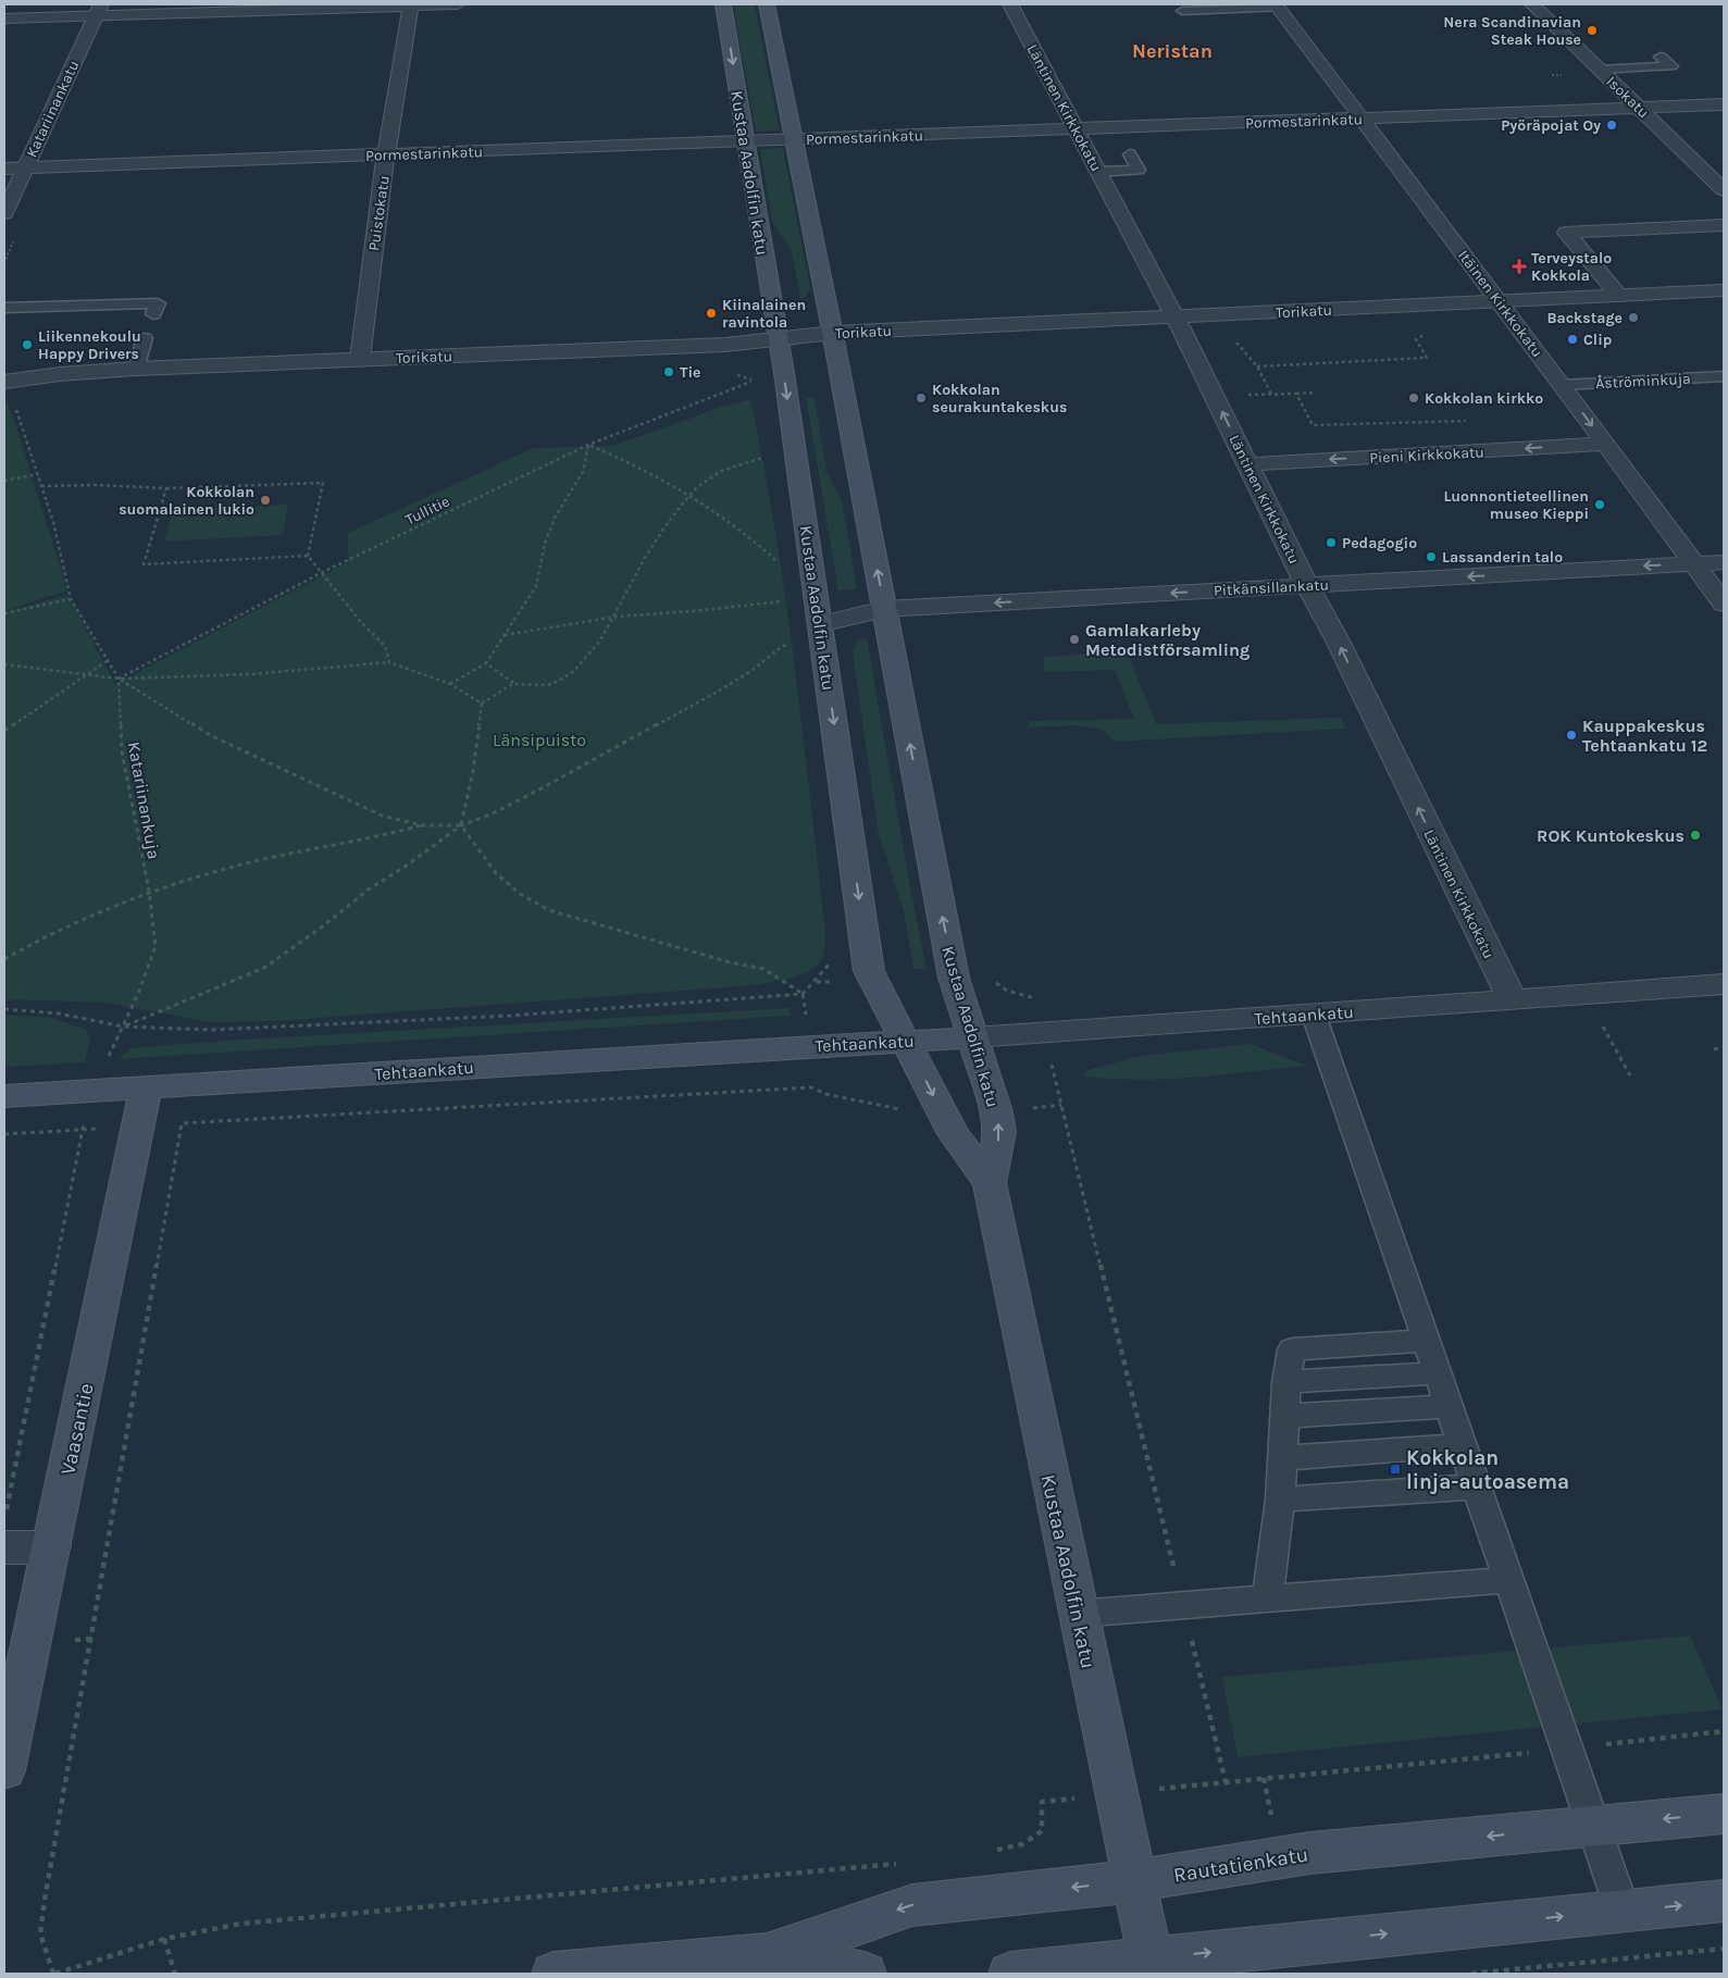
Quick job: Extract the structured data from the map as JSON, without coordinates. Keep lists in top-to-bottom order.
{
  "streets": {
    "main road": [
      "Kustaa Aadolfin katu",
      "Tehtaankatu",
      "Vaasantie",
      "Rautatienkatu"
    ],
    "street": [
      "Isokatu",
      "Läntinen Kirkkokatu",
      "Katariinankatu",
      "Pormestarinkatu",
      "Puistokatu",
      "Itäinen Kirkkokatu",
      "Torikatu",
      "Pieni Kirkkokatu",
      "Pitkänsillankatu"
    ],
    "lane": ["Åströminkuja"],
    "path": ["Tullitie", "Katariinankuja"]
  },
  "crossings": [
    ["Isokatu", "Pormestarinkatu"],
    ["Läntinen Kirkkokatu", "Pormestarinkatu"],
    ["Läntinen Kirkkokatu", "Torikatu"],
    ["Läntinen Kirkkokatu", "Pieni Kirkkokatu"],
    ["Läntinen Kirkkokatu", "Pitkänsillankatu"],
    ["Läntinen Kirkkokatu", "Tehtaankatu"],
    ["Katariinankatu", "Pormestarinkatu"],
    ["Pormestarinkatu", "Kustaa Aadolfin katu"],
    ["Pormestarinkatu", "Puistokatu"],
    ["Pormestarinkatu", "Itäinen Kirkkokatu"],
    ["Kustaa Aadolfin katu", "Torikatu"],
    ["Kustaa Aadolfin katu", "Pitkänsillankatu"],
    ["Kustaa Aadolfin katu", "Tehtaankatu"],
    ["Kustaa Aadolfin katu", "Rautatienkatu"],
    ["Puistokatu", "Torikatu"],
    ["Itäinen Kirkkokatu", "Torikatu"],
    ["Itäinen Kirkkokatu", "Åströminkuja"],
    ["Itäinen Kirkkokatu", "Pieni Kirkkokatu"],
    ["Itäinen Kirkkokatu", "Pitkänsillankatu"],
    ["Tullitie", "Katariinankuja"],
    ["Tehtaankatu", "Vaasantie"]
  ],
  "one_way": ["Läntinen Kirkkokatu", "Pieni Kirkkokatu", "Pitkänsillankatu"],
  "districts": ["Neristan"],
  "parks": ["Länsipuisto"],
  "places": {
    "other": [
      "Nera Scandinavian Steak House",
      "Pyöräpojat Oy",
      "Kiinalainen ravintola",
      "Backstage",
      "Clip",
      "Liikennekoulu Happy Drivers",
      "Tie",
      "Kokkolan seurakuntakeskus",
      "Kokkolan kirkko",
      "Kokkolan suomalainen lukio",
      "Luonnontieteellinen museo Kieppi",
      "Pedagogio",
      "Lassanderin talo",
      "Gamlakarleby Metodistförsamling",
      "Kauppakeskus Tehtaankatu 12",
      "ROK Kuntokeskus"
    ],
    "health": ["Terveystalo Kokkola"],
    "transit": ["Kokkolan linja-autoasema"]
  }
}
